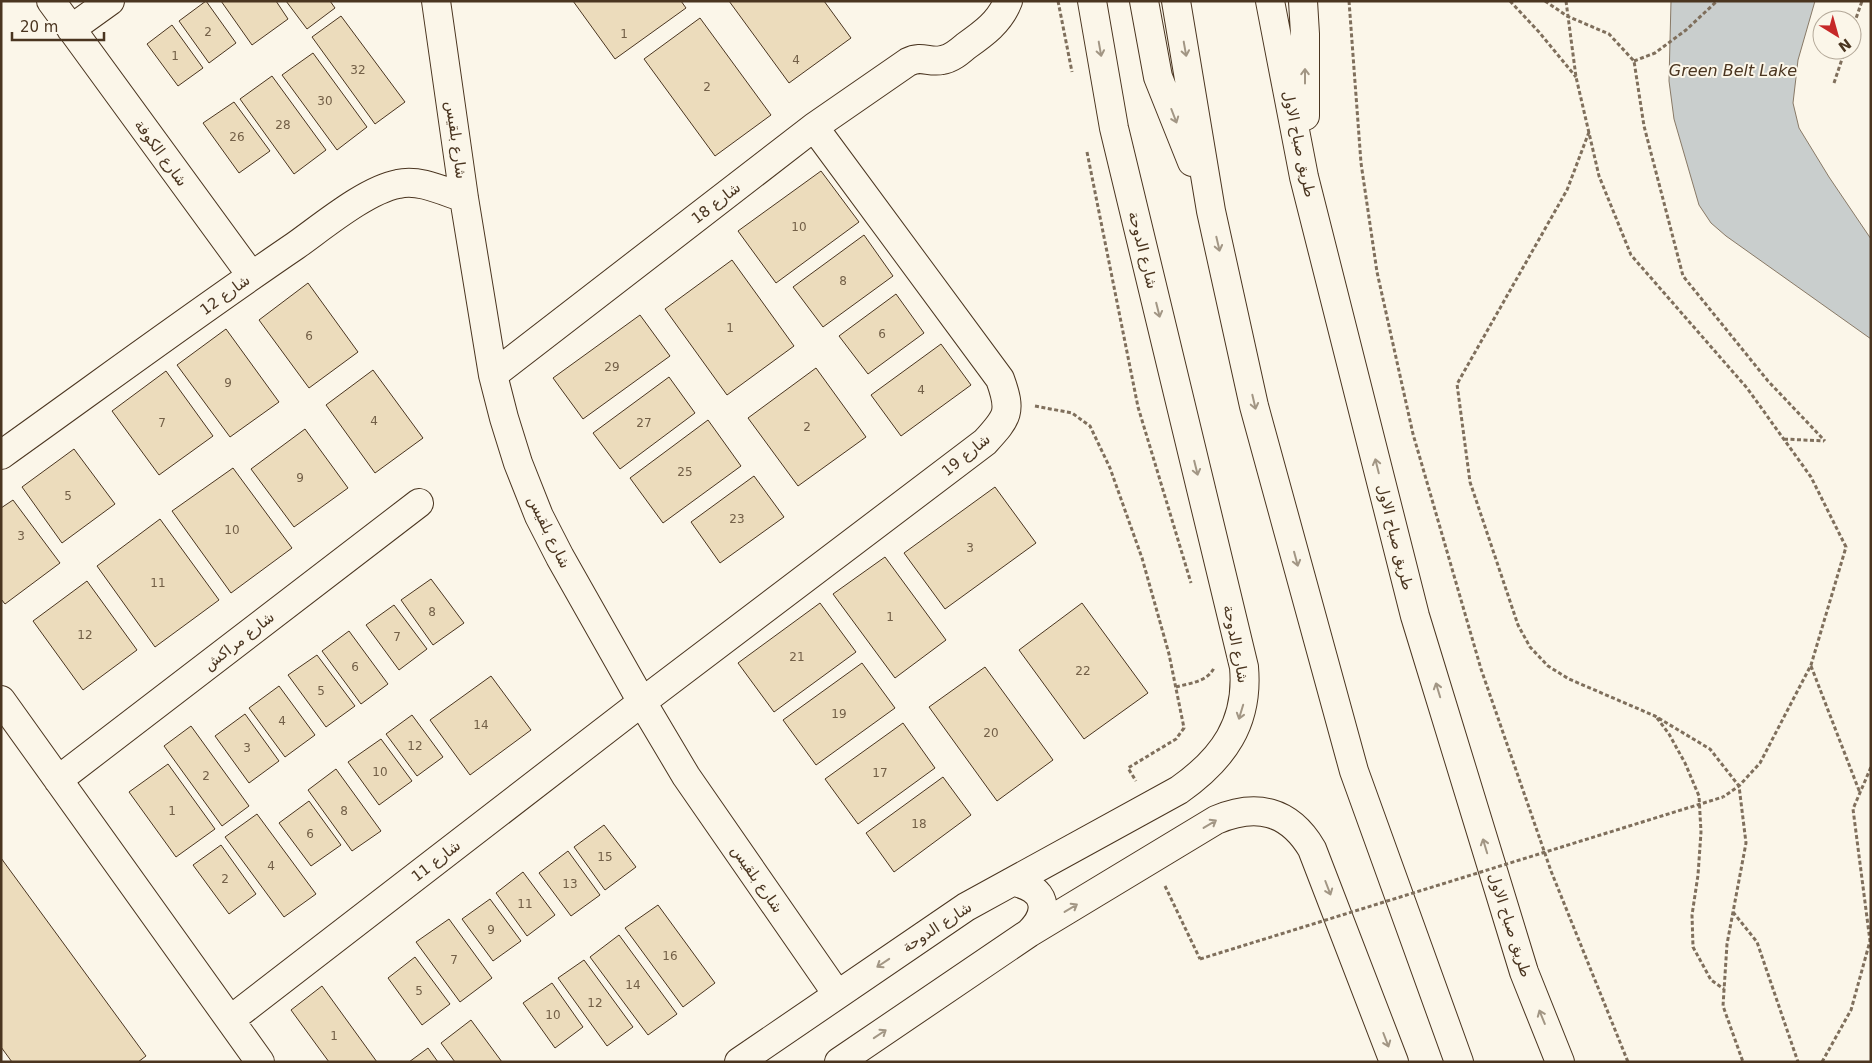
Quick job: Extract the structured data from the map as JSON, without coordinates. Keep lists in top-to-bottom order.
{
  "streets": {
    "main road": [
      "شارع بلقيس",
      "طريق صباح الاول",
      "شارع الكوفة",
      "شارع 18",
      "شارع الدوحة",
      "شارع 12",
      "شارع 19",
      "شارع مراكش",
      "شارع 11"
    ]
  },
  "crossings": [
    ["شارع بلقيس", "شارع 18"],
    ["شارع بلقيس", "شارع الدوحة"],
    ["شارع بلقيس", "شارع 12"],
    ["شارع بلقيس", "شارع 19"],
    ["شارع بلقيس", "شارع 11"],
    ["شارع الكوفة", "شارع 12"],
    ["شارع 19", "شارع 11"]
  ],
  "water": ["Green Belt Lake"],
  "house_numbers": [
    "2",
    "1",
    "1",
    "4",
    "32",
    "2",
    "30",
    "28",
    "26",
    "10",
    "8",
    "1",
    "6",
    "6",
    "29",
    "9",
    "4",
    "4",
    "7",
    "27",
    "2",
    "25",
    "9",
    "5",
    "23",
    "10",
    "3",
    "3",
    "11",
    "8",
    "1",
    "12",
    "7",
    "21",
    "6",
    "22",
    "5",
    "19",
    "4",
    "14",
    "20",
    "12",
    "3",
    "10",
    "17",
    "2",
    "1",
    "8",
    "18",
    "6",
    "15",
    "4",
    "2",
    "13",
    "11",
    "9",
    "16",
    "7",
    "14",
    "5",
    "12",
    "10",
    "1"
  ],
  "scale_bar": "20 m",
  "north": "bottom right"
}
